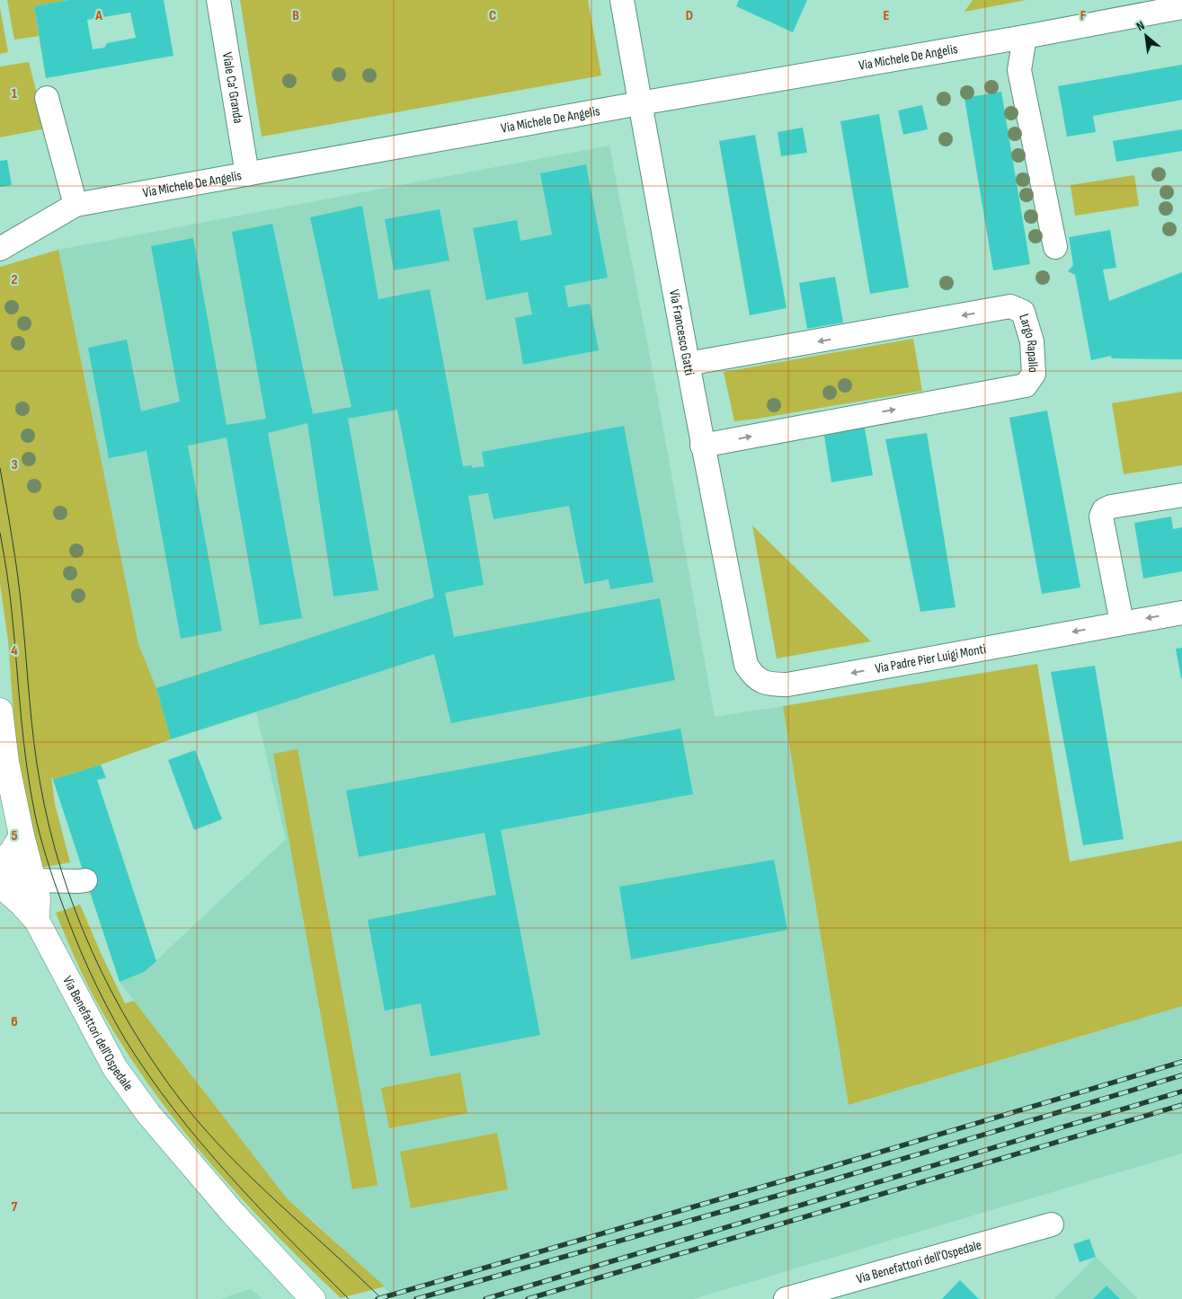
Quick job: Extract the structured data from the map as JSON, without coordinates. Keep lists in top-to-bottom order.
{
  "streets": {
    "main road": ["Via Benefattori dell'Ospedale"],
    "street": [
      "Via Michele De Angelis",
      "Viale Ca' Granda",
      "Via Francesco Gatti",
      "Largo Rapallo",
      "Via Padre Pier Luigi Monti"
    ]
  },
  "crossings": [
    ["Via Michele De Angelis", "Viale Ca' Granda"],
    ["Via Michele De Angelis", "Via Francesco Gatti"],
    ["Via Francesco Gatti", "Largo Rapallo"],
    ["Via Francesco Gatti", "Via Padre Pier Luigi Monti"]
  ],
  "one_way": ["Via Padre Pier Luigi Monti"],
  "north": "top left",
  "grid": {
    "columns": [
      "A",
      "B",
      "C",
      "D",
      "E",
      "F"
    ],
    "rows": [
      "1",
      "2",
      "3",
      "4",
      "5",
      "6",
      "7"
    ]
  }
}
